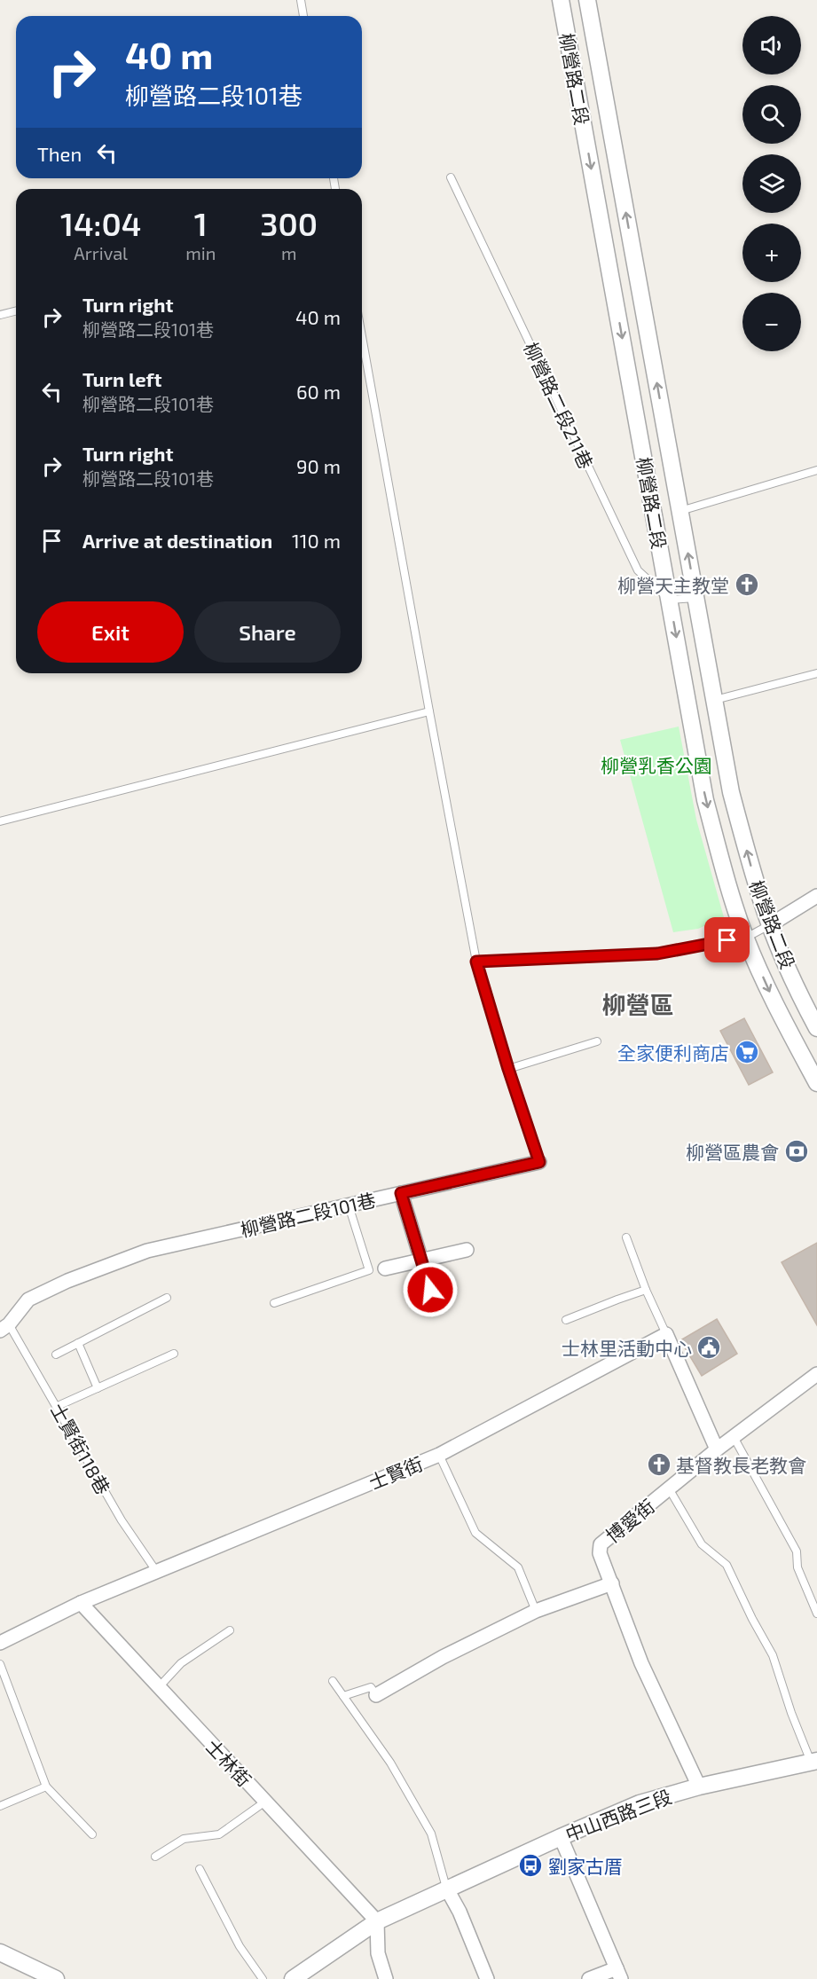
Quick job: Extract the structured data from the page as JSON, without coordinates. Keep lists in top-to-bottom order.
{
  "streets": {
    "street": [
      "柳營路二段",
      "柳營路二段101巷",
      "士賢街",
      "博愛街",
      "士林街",
      "中山西路三段"
    ],
    "lane": ["柳營路二段211巷", "士賢街118巷"]
  },
  "crossings": [
    ["柳營路二段", "柳營路二段211巷"],
    ["柳營路二段101巷", "士賢街118巷"],
    ["士賢街118巷", "士賢街"],
    ["士賢街", "士林街"],
    ["博愛街", "中山西路三段"],
    ["士林街", "中山西路三段"]
  ],
  "districts": ["柳營區"],
  "parks": ["柳營乳香公園"],
  "places": {
    "church": ["柳營天主教堂", "基督教長老教會"],
    "supermarket": ["全家便利商店"],
    "bank": ["柳營區農會"],
    "public building": ["士林里活動中心"],
    "bus stop": ["劉家古厝"]
  },
  "page": {
    "map_buttons": ["+", "−"],
    "turn": ["40 m", "柳營路二段101巷"],
    "then": "Then",
    "eta": [
      "14:04",
      "Arrival",
      "1",
      "min",
      "300",
      "m"
    ],
    "list": [
      {
        "name": "Turn right",
        "note": "柳營路二段101巷",
        "value": "40 m"
      },
      {
        "name": "Turn left",
        "note": "柳營路二段101巷",
        "value": "60 m"
      },
      {
        "name": "Turn right",
        "note": "柳營路二段101巷",
        "value": "90 m"
      },
      {
        "name": "Arrive at destination",
        "value": "110 m"
      }
    ],
    "buttons": ["Exit", "Share"]
  }
}
